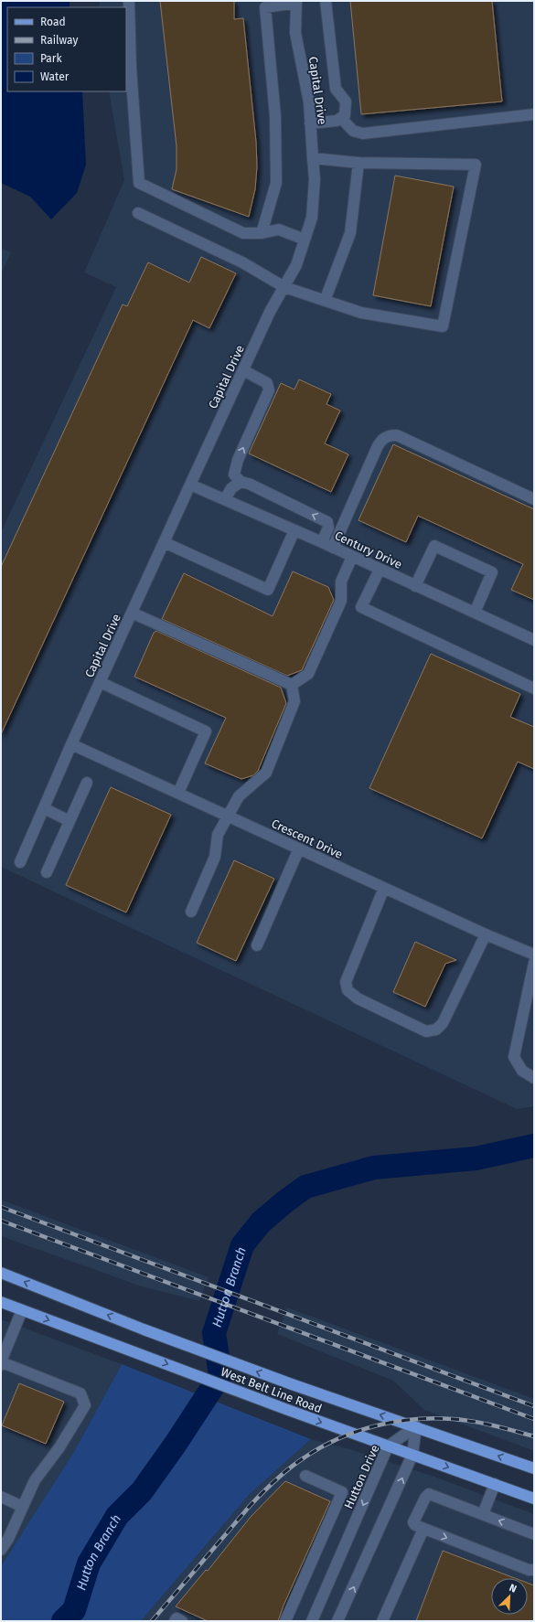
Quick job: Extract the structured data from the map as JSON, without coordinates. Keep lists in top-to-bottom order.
{
  "streets": {
    "main road": ["West Belt Line Road"],
    "street": [
      "Capital Drive",
      "Century Drive",
      "Crescent Drive",
      "Hutton Drive"
    ]
  },
  "crossings": [
    ["Capital Drive", "Century Drive"],
    ["Capital Drive", "Crescent Drive"],
    ["West Belt Line Road", "Hutton Drive"]
  ],
  "water": ["Hutton Branch"],
  "legend": [
    "Road",
    "Railway",
    "Park",
    "Water"
  ],
  "north": "top right"
}
